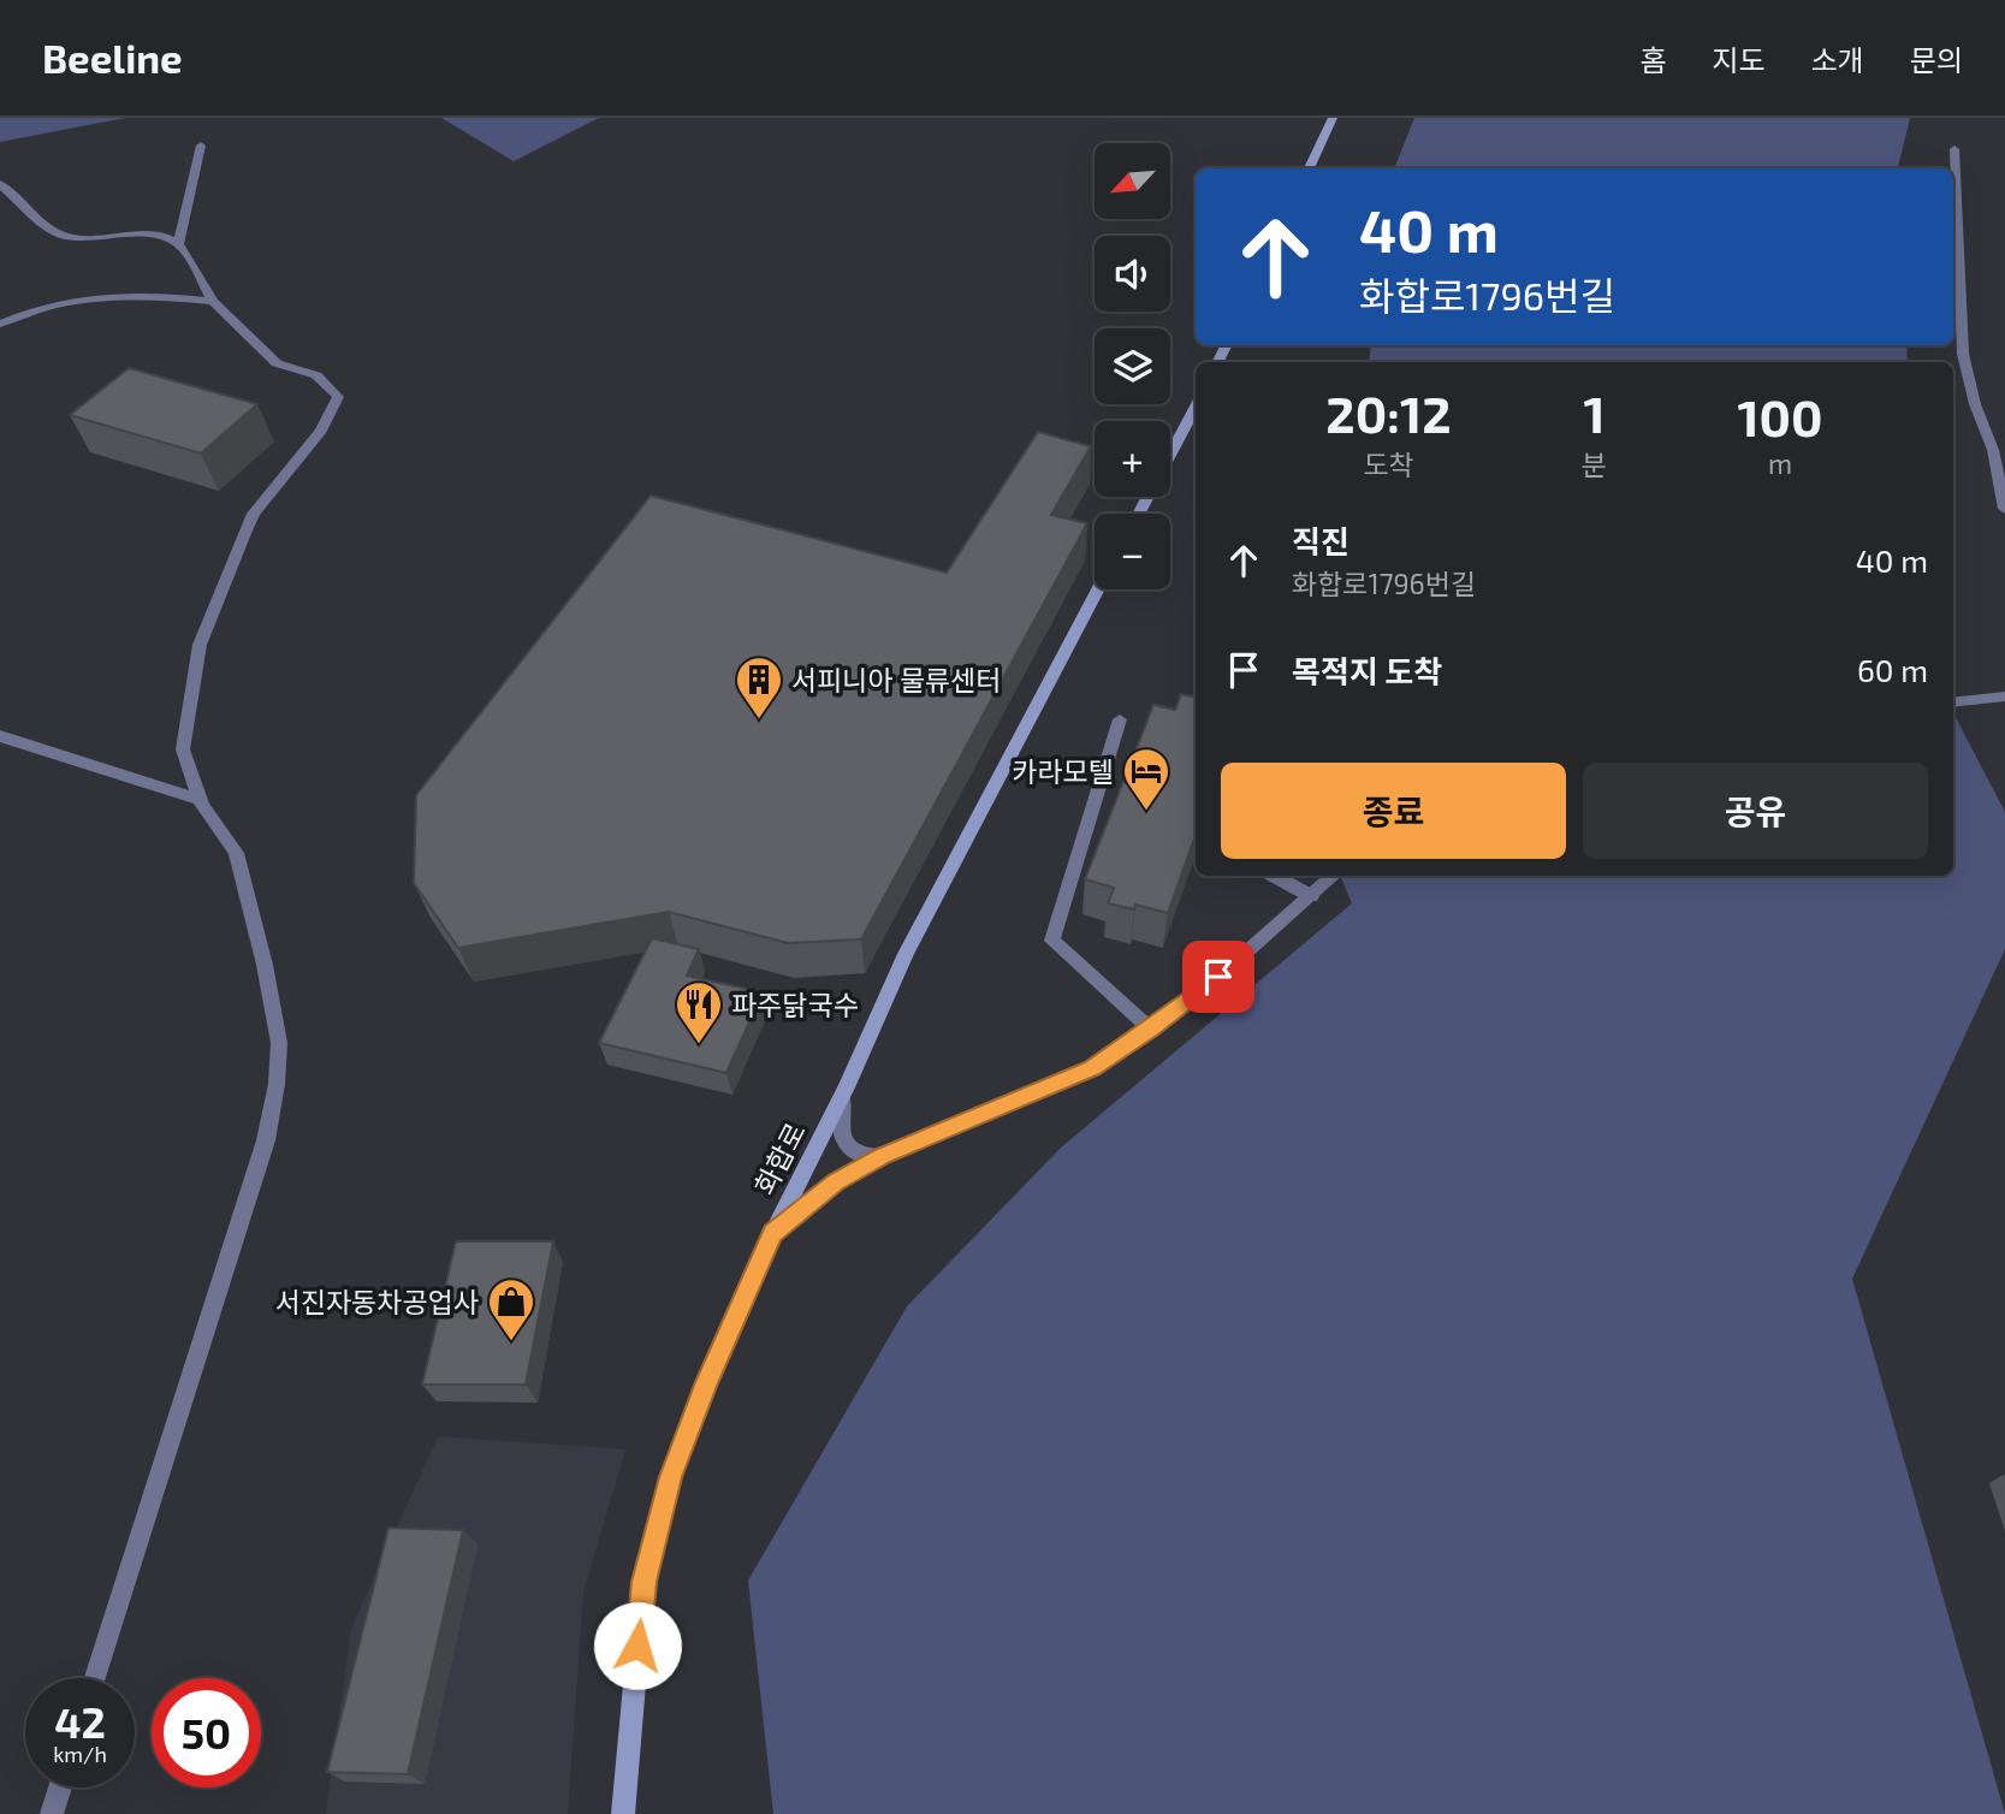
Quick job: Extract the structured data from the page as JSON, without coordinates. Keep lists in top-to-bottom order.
{
  "streets": {
    "main road": ["화합로"]
  },
  "places": {
    "building": ["서피니아 물류센터"],
    "hotel": ["카라모텔"],
    "restaurant": ["파주닭국수"],
    "shop": ["서진자동차공업사"]
  },
  "north": "bottom left",
  "page": {
    "header": "Beeline",
    "nav": [
      "홈",
      "지도",
      "소개",
      "문의"
    ],
    "map_buttons": ["+", "−"],
    "turn": ["40 m", "화합로1796번길"],
    "eta": [
      "20:12",
      "도착",
      "1",
      "분",
      "100",
      "m"
    ],
    "list": [
      {
        "name": "직진",
        "note": "화합로1796번길",
        "value": "40 m"
      },
      {
        "name": "목적지 도착",
        "value": "60 m"
      }
    ],
    "buttons": ["종료", "공유"],
    "speed": "42 km/h",
    "limit": "50"
  }
}
